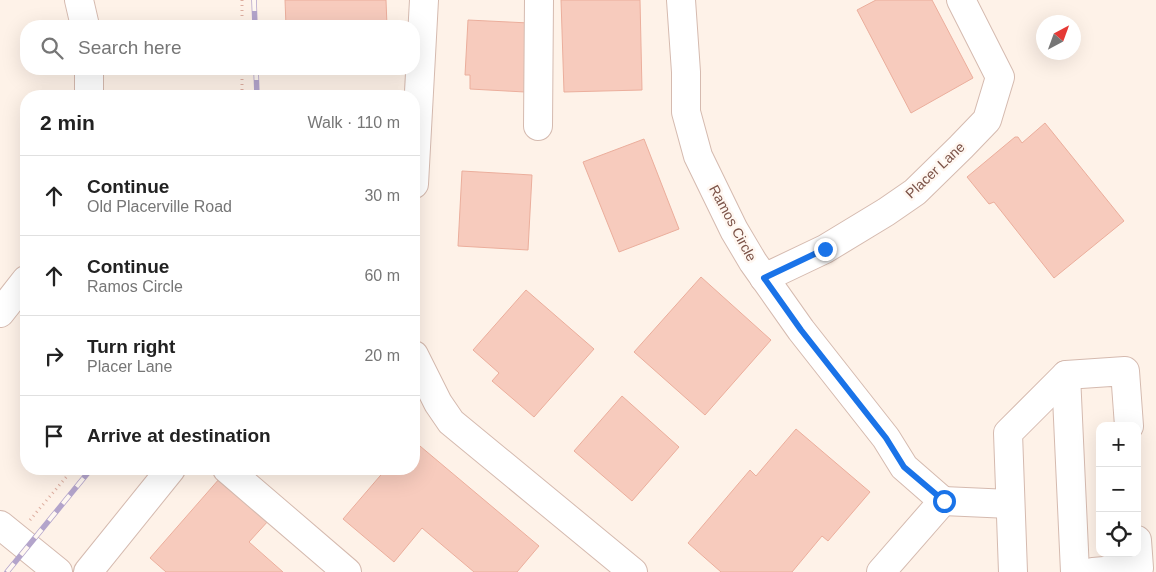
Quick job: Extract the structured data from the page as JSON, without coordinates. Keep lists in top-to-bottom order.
{
  "streets": {
    "street": ["Placer Lane", "Ramos Circle"]
  },
  "crossings": [
    ["Placer Lane", "Ramos Circle"]
  ],
  "north": "top right",
  "page": {
    "search": "Search here",
    "heading": ["2 min", "Walk · 110 m"],
    "list": [
      ["Continue", "Old Placerville Road", "30 m"],
      ["Continue", "Ramos Circle", "60 m"],
      ["Turn right", "Placer Lane", "20 m"],
      "Arrive at destination"
    ],
    "map_buttons": ["+", "−"]
  }
}
